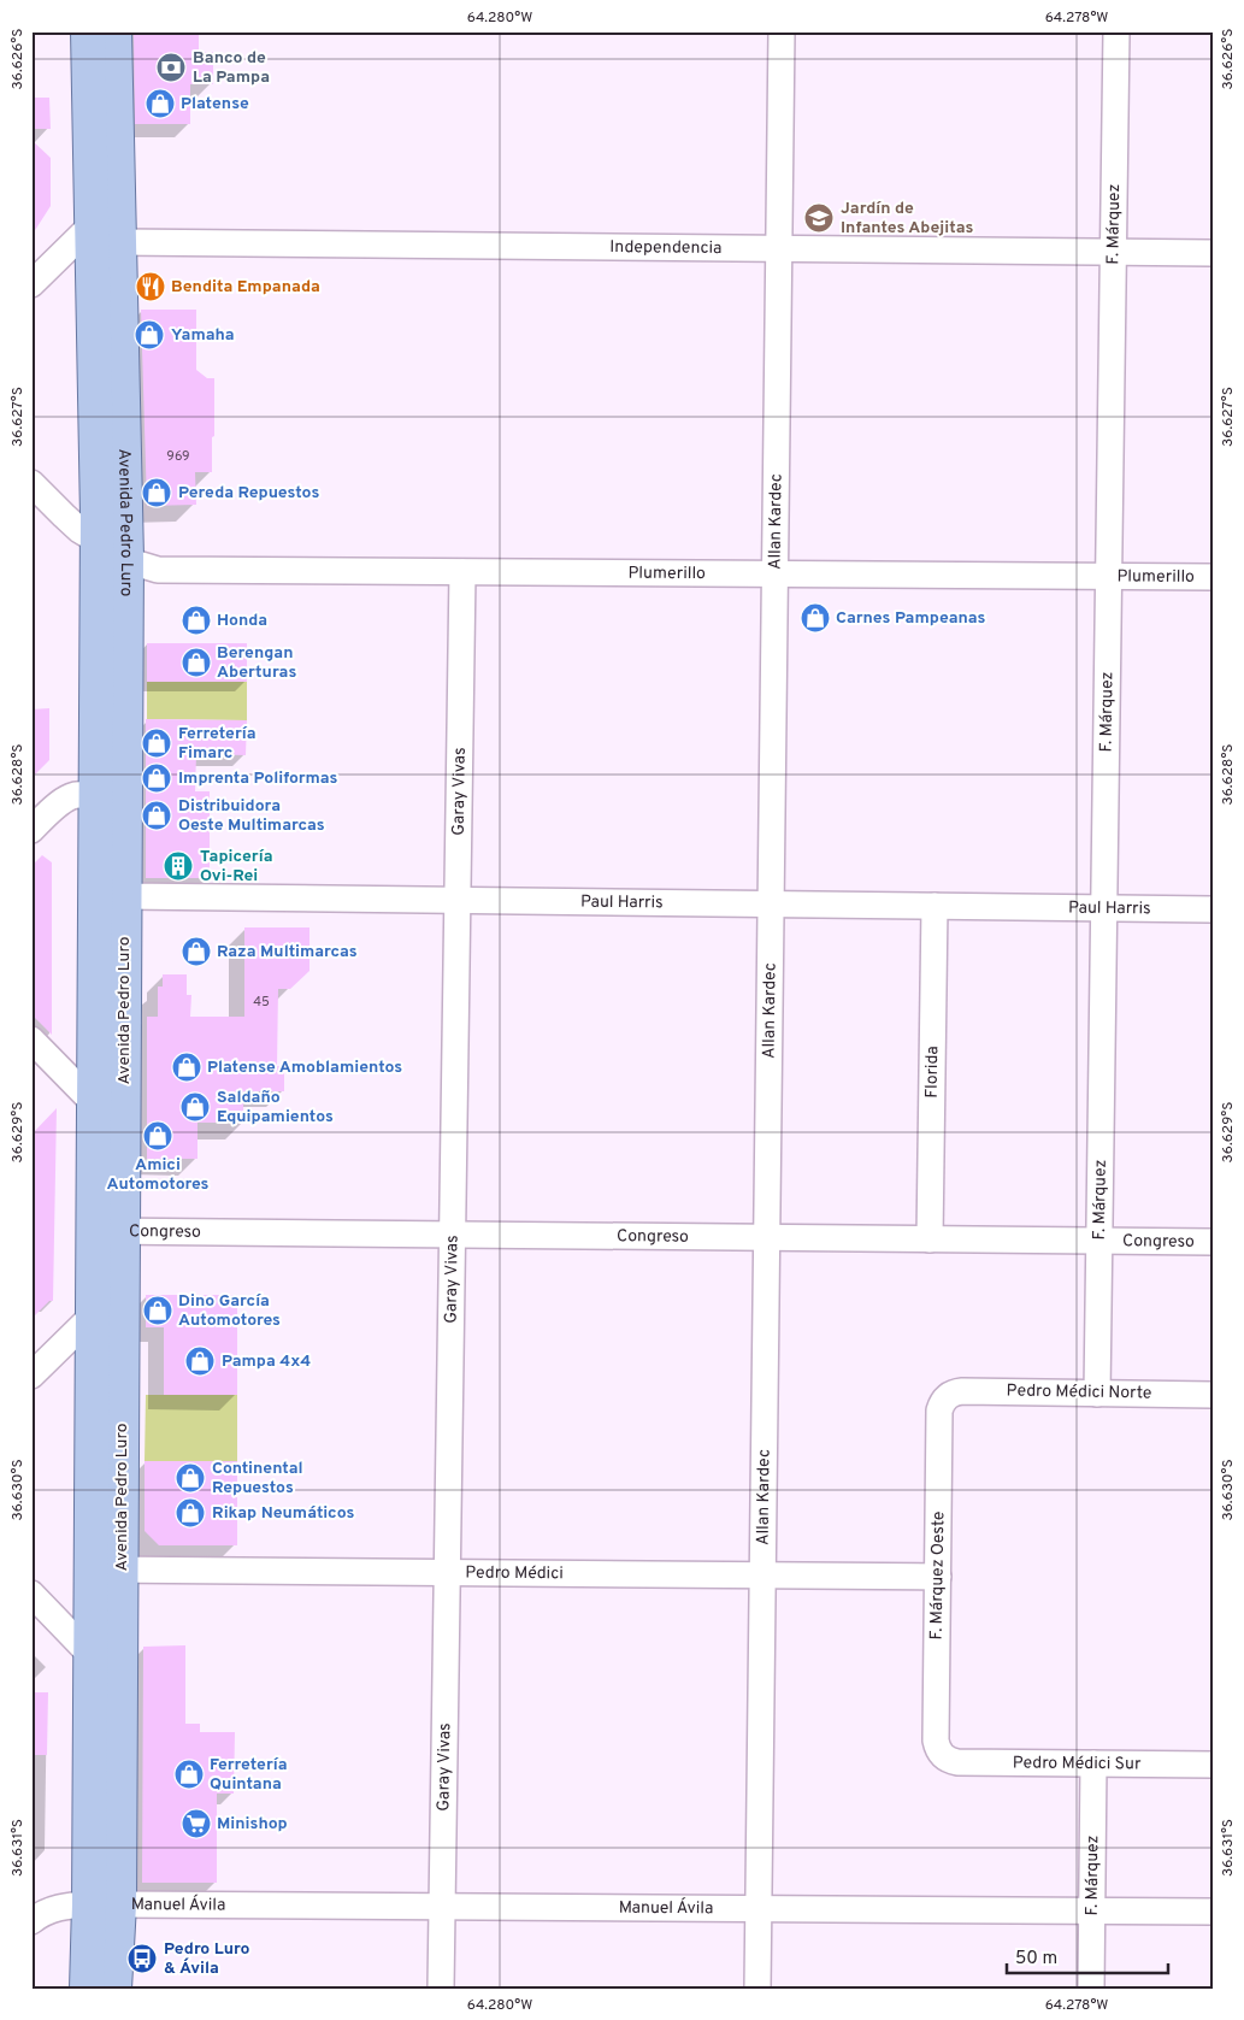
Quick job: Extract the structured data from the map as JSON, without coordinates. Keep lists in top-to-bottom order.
{
  "streets": {
    "main road": ["Avenida Pedro Luro"],
    "street": [
      "F. Márquez",
      "Independencia",
      "Allan Kardec",
      "Plumerillo",
      "Garay Vivas",
      "Paul Harris",
      "Florida",
      "Congreso",
      "Pedro Médici Norte",
      "Pedro Médici",
      "F. Márquez Oeste",
      "Pedro Médici Sur",
      "Manuel Ávila"
    ]
  },
  "crossings": [
    ["F. Márquez", "Independencia"],
    ["F. Márquez", "Plumerillo"],
    ["F. Márquez", "Paul Harris"],
    ["F. Márquez", "Congreso"],
    ["F. Márquez", "Pedro Médici Norte"],
    ["F. Márquez", "Pedro Médici Sur"],
    ["F. Márquez", "Manuel Ávila"],
    ["Independencia", "Avenida Pedro Luro"],
    ["Independencia", "Allan Kardec"],
    ["Avenida Pedro Luro", "Plumerillo"],
    ["Avenida Pedro Luro", "Paul Harris"],
    ["Avenida Pedro Luro", "Congreso"],
    ["Avenida Pedro Luro", "Pedro Médici"],
    ["Avenida Pedro Luro", "Manuel Ávila"],
    ["Allan Kardec", "Plumerillo"],
    ["Allan Kardec", "Paul Harris"],
    ["Allan Kardec", "Congreso"],
    ["Allan Kardec", "Pedro Médici"],
    ["Allan Kardec", "Manuel Ávila"],
    ["Plumerillo", "Garay Vivas"],
    ["Garay Vivas", "Paul Harris"],
    ["Garay Vivas", "Congreso"],
    ["Garay Vivas", "Pedro Médici"],
    ["Garay Vivas", "Manuel Ávila"],
    ["Paul Harris", "Florida"],
    ["Florida", "Congreso"],
    ["Pedro Médici Norte", "F. Márquez Oeste"],
    ["Pedro Médici", "F. Márquez Oeste"],
    ["F. Márquez Oeste", "Pedro Médici Sur"]
  ],
  "places": {
    "bank": ["Banco de La Pampa"],
    "shop": [
      "Platense",
      "Yamaha",
      "Pereda Repuestos",
      "Carnes Pampeanas",
      "Honda",
      "Berengan Aberturas",
      "Ferretería Fimarc",
      "Imprenta Poliformas",
      "Distribuidora Oeste Multimarcas",
      "Raza Multimarcas",
      "Platense Amoblamientos",
      "Saldaño Equipamientos",
      "Amici Automotores",
      "Dino García Automotores",
      "Pampa 4x4",
      "Continental Repuestos",
      "Rikap Neumáticos",
      "Ferretería Quintana"
    ],
    "school or university": ["Jardín de Infantes Abejitas"],
    "restaurant": ["Bendita Empanada"],
    "building": ["Tapicería Ovi-Rei"],
    "supermarket": ["Minishop"],
    "bus stop": ["Pedro Luro & Ávila"]
  },
  "house_numbers": ["969", "45"],
  "scale_bar": "50 m",
  "coordinates": [
    "64.280°W",
    "64.278°W",
    "36.626°S",
    "36.627°S",
    "36.628°S",
    "36.629°S",
    "36.630°S",
    "36.631°S"
  ]
}
